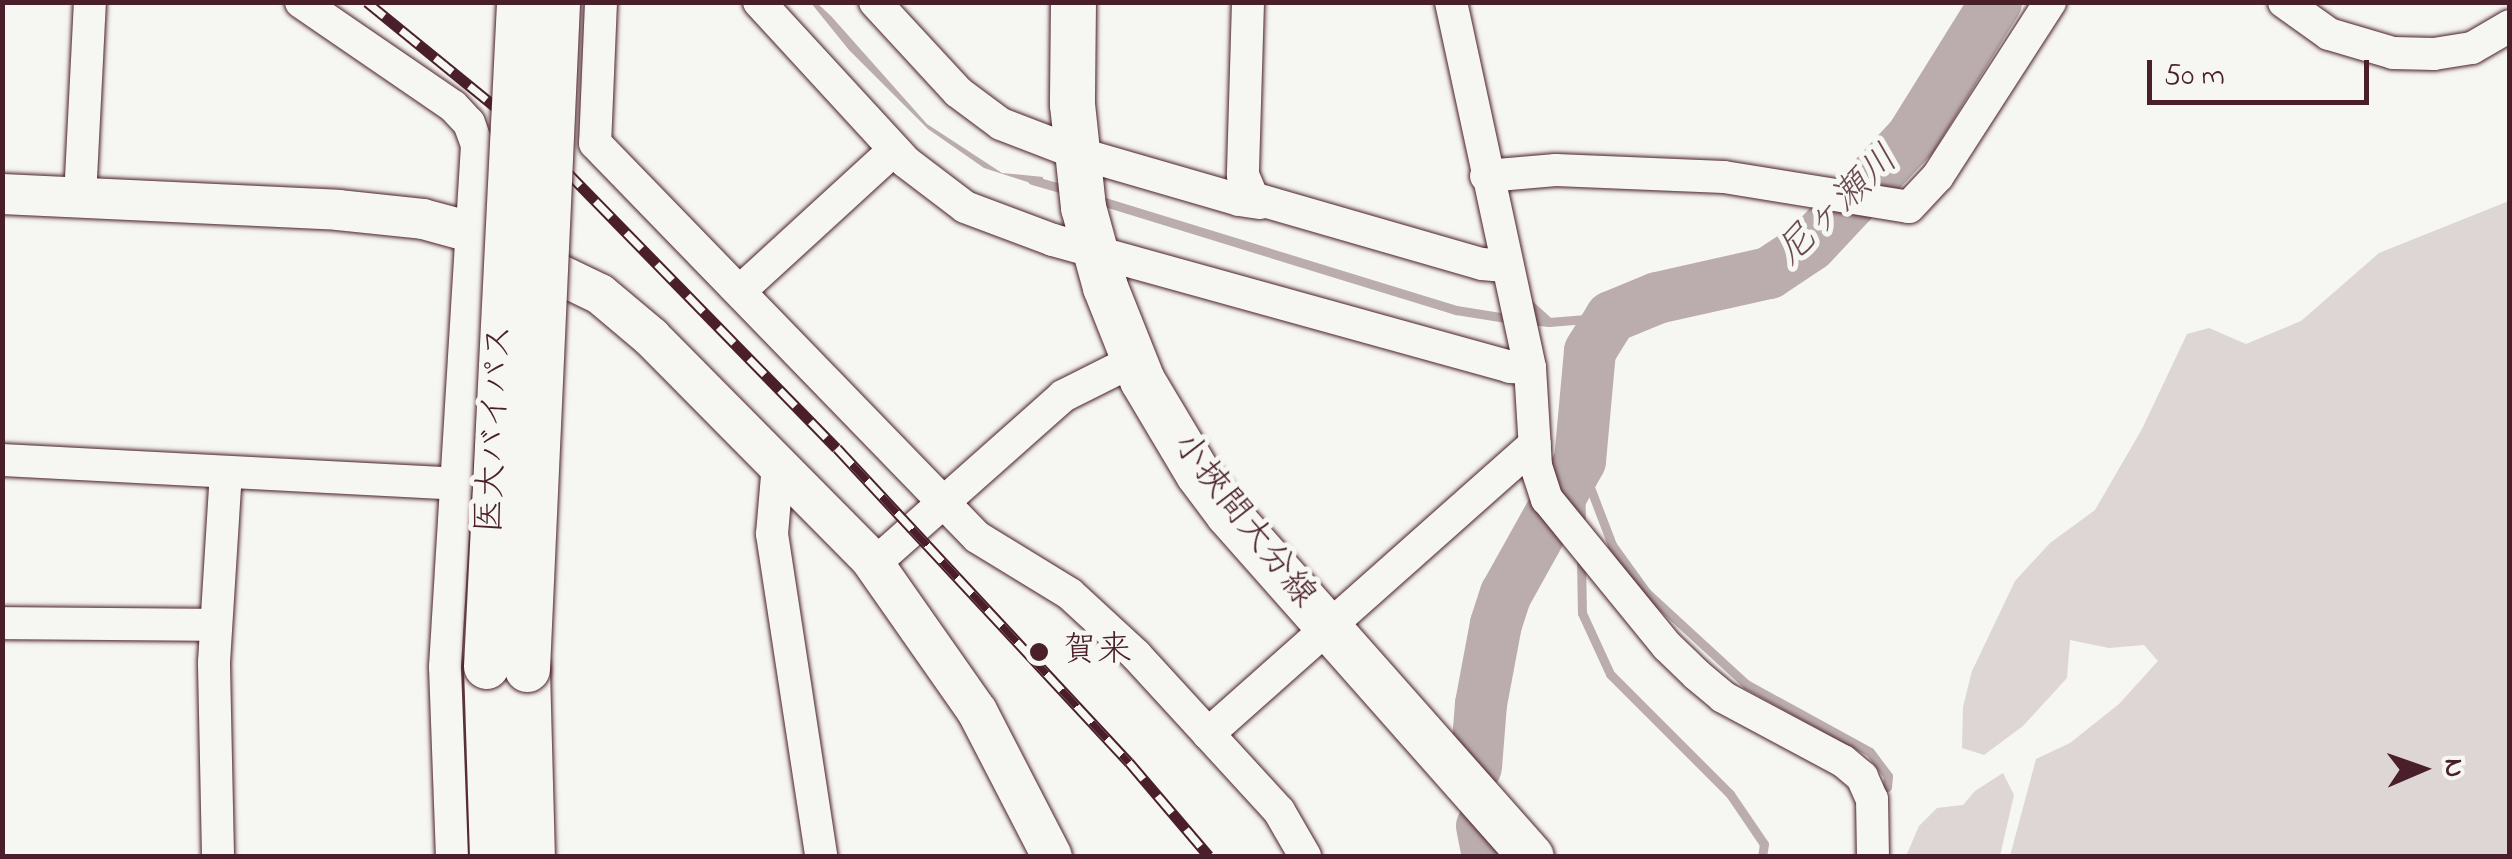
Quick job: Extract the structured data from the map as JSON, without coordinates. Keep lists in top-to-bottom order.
{
  "streets": {
    "main road": ["医大バイパス", "小挾間大分線"]
  },
  "water": ["尼ヶ瀬川"],
  "places": ["賀来"],
  "scale_bar": "50 m",
  "north": "right"
}
